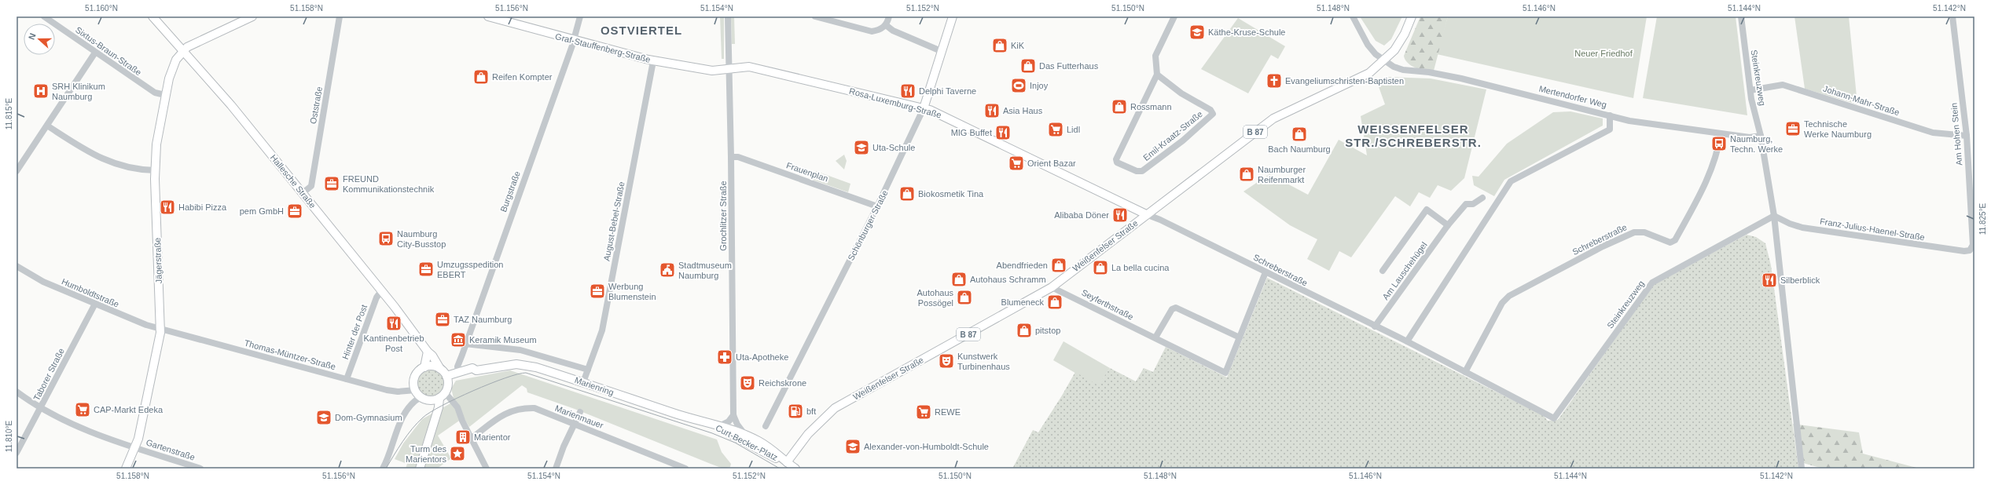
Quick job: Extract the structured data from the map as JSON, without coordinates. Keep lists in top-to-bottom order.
{
  "streets": {
    "main road": [
      "Graf-Stauffenberg-Straße",
      "Rosa-Luxemburg-Straße",
      "B 87",
      "Hallesche Straße",
      "Schönburger Straße",
      "Weißenfelser Straße",
      "Jägerstraße",
      "Marienring",
      "Curt-Becker-Platz"
    ],
    "street": [
      "Sixtus-Braun-Straße",
      "Steinkreuzweg",
      "Mertendorfer Weg",
      "Johann-Mahr-Straße",
      "Oststraße",
      "Am Hohen Stein",
      "Emil-Kraatz-Straße",
      "Frauenplan",
      "Burgstraße",
      "Grochlitzer Straße",
      "August-Bebel-Straße",
      "Franz-Julius-Haenel-Straße",
      "Schreberstraße",
      "Am Lauschehügel",
      "Humboldtstraße",
      "Seyferthstraße",
      "Hinter der Post",
      "Thomas-Müntzer-Straße",
      "Taborer Straße",
      "Marienmauer",
      "Gartenstraße"
    ]
  },
  "crossings": [
    ["Graf-Stauffenberg-Straße", "Rosa-Luxemburg-Straße"],
    ["Graf-Stauffenberg-Straße", "Burgstraße"],
    ["Graf-Stauffenberg-Straße", "August-Bebel-Straße"],
    ["Sixtus-Braun-Straße", "Jägerstraße"],
    ["Steinkreuzweg", "Mertendorfer Weg"],
    ["Steinkreuzweg", "Johann-Mahr-Straße"],
    ["Steinkreuzweg", "Franz-Julius-Haenel-Straße"],
    ["Steinkreuzweg", "Schreberstraße"],
    ["Mertendorfer Weg", "Schreberstraße"],
    ["Mertendorfer Weg", "Weißenfelser Straße"],
    ["Johann-Mahr-Straße", "Am Hohen Stein"],
    ["Rosa-Luxemburg-Straße", "Grochlitzer Straße"],
    ["Rosa-Luxemburg-Straße", "Schönburger Straße"],
    ["Rosa-Luxemburg-Straße", "Schreberstraße"],
    ["Rosa-Luxemburg-Straße", "Weißenfelser Straße"],
    ["Oststraße", "Hallesche Straße"],
    ["Am Hohen Stein", "Franz-Julius-Haenel-Straße"],
    ["Frauenplan", "Grochlitzer Straße"],
    ["Frauenplan", "Schönburger Straße"],
    ["Hallesche Straße", "Jägerstraße"],
    ["Hallesche Straße", "Hinter der Post"],
    ["Hallesche Straße", "Thomas-Müntzer-Straße"],
    ["Hallesche Straße", "Marienring"],
    ["Burgstraße", "Marienring"],
    ["Grochlitzer Straße", "Curt-Becker-Platz"],
    ["August-Bebel-Straße", "Marienring"],
    ["Schreberstraße", "Weißenfelser Straße"],
    ["Schreberstraße", "Am Lauschehügel"],
    ["Schreberstraße", "Seyferthstraße"],
    ["Weißenfelser Straße", "Seyferthstraße"],
    ["Weißenfelser Straße", "Curt-Becker-Platz"],
    ["Jägerstraße", "Humboldtstraße"],
    ["Jägerstraße", "Thomas-Müntzer-Straße"],
    ["Jägerstraße", "Gartenstraße"],
    ["Humboldtstraße", "Thomas-Müntzer-Straße"],
    ["Humboldtstraße", "Taborer Straße"],
    ["Hinter der Post", "Thomas-Müntzer-Straße"],
    ["Thomas-Müntzer-Straße", "Marienring"],
    ["Taborer Straße", "Gartenstraße"],
    ["Marienring", "Curt-Becker-Platz"]
  ],
  "districts": ["OSTVIERTEL", "WEISSENFELSER STR./SCHREBERSTR."],
  "parks": ["Neuer Friedhof"],
  "places": {
    "school or university": [
      "Käthe-Kruse-Schule",
      "Uta-Schule",
      "Dom-Gymnasium",
      "Alexander-von-Humboldt-Schule"
    ],
    "shop": [
      "KiK",
      "Das Futterhaus",
      "Reifen Kompter",
      "Rossmann",
      "Bach Naumburg",
      "Naumburger Reifenmarkt",
      "Biokosmetik Tina",
      "Abendfrieden",
      "La bella cucina",
      "Autohaus Schramm",
      "Autohaus Possögel",
      "Blumeneck",
      "pitstop"
    ],
    "church": ["Evangeliumschristen-Baptisten"],
    "sports": ["Injoy"],
    "hospital": ["SRH Klinikum Naumburg"],
    "restaurant": [
      "Delphi Taverne",
      "Asia Haus",
      "MIG Buffet",
      "Habibi Pizza",
      "Alibaba Döner",
      "Silberblick",
      "Kantinenbetrieb Post"
    ],
    "office": [
      "Technische Werke Naumburg",
      "FREUND Kommunikationstechnik",
      "pem GmbH",
      "Umzugsspedition EBERT",
      "Werbung Blumenstein",
      "TAZ Naumburg"
    ],
    "supermarket": [
      "Lidl",
      "Orient Bazar",
      "CAP-Markt Edeka",
      "REWE"
    ],
    "bus stop": ["Naumburg, Techn. Werke", "Naumburg City-Busstop"],
    "public building": ["Stadtmuseum Naumburg"],
    "museum": ["Keramik Museum"],
    "pharmacy": ["Uta-Apotheke"],
    "theatre": ["Kunstwerk Turbinenhaus", "Reichskrone"],
    "fuel station": ["bft"],
    "building": ["Marientor"],
    "place": ["Turm des Marientors"]
  },
  "north": "left",
  "coordinates": [
    "51.160°N",
    "51.158°N",
    "51.156°N",
    "51.154°N",
    "51.152°N",
    "51.150°N",
    "51.148°N",
    "51.146°N",
    "51.144°N",
    "51.142°N",
    "11.815°E",
    "11.825°E",
    "11.810°E"
  ]
}
